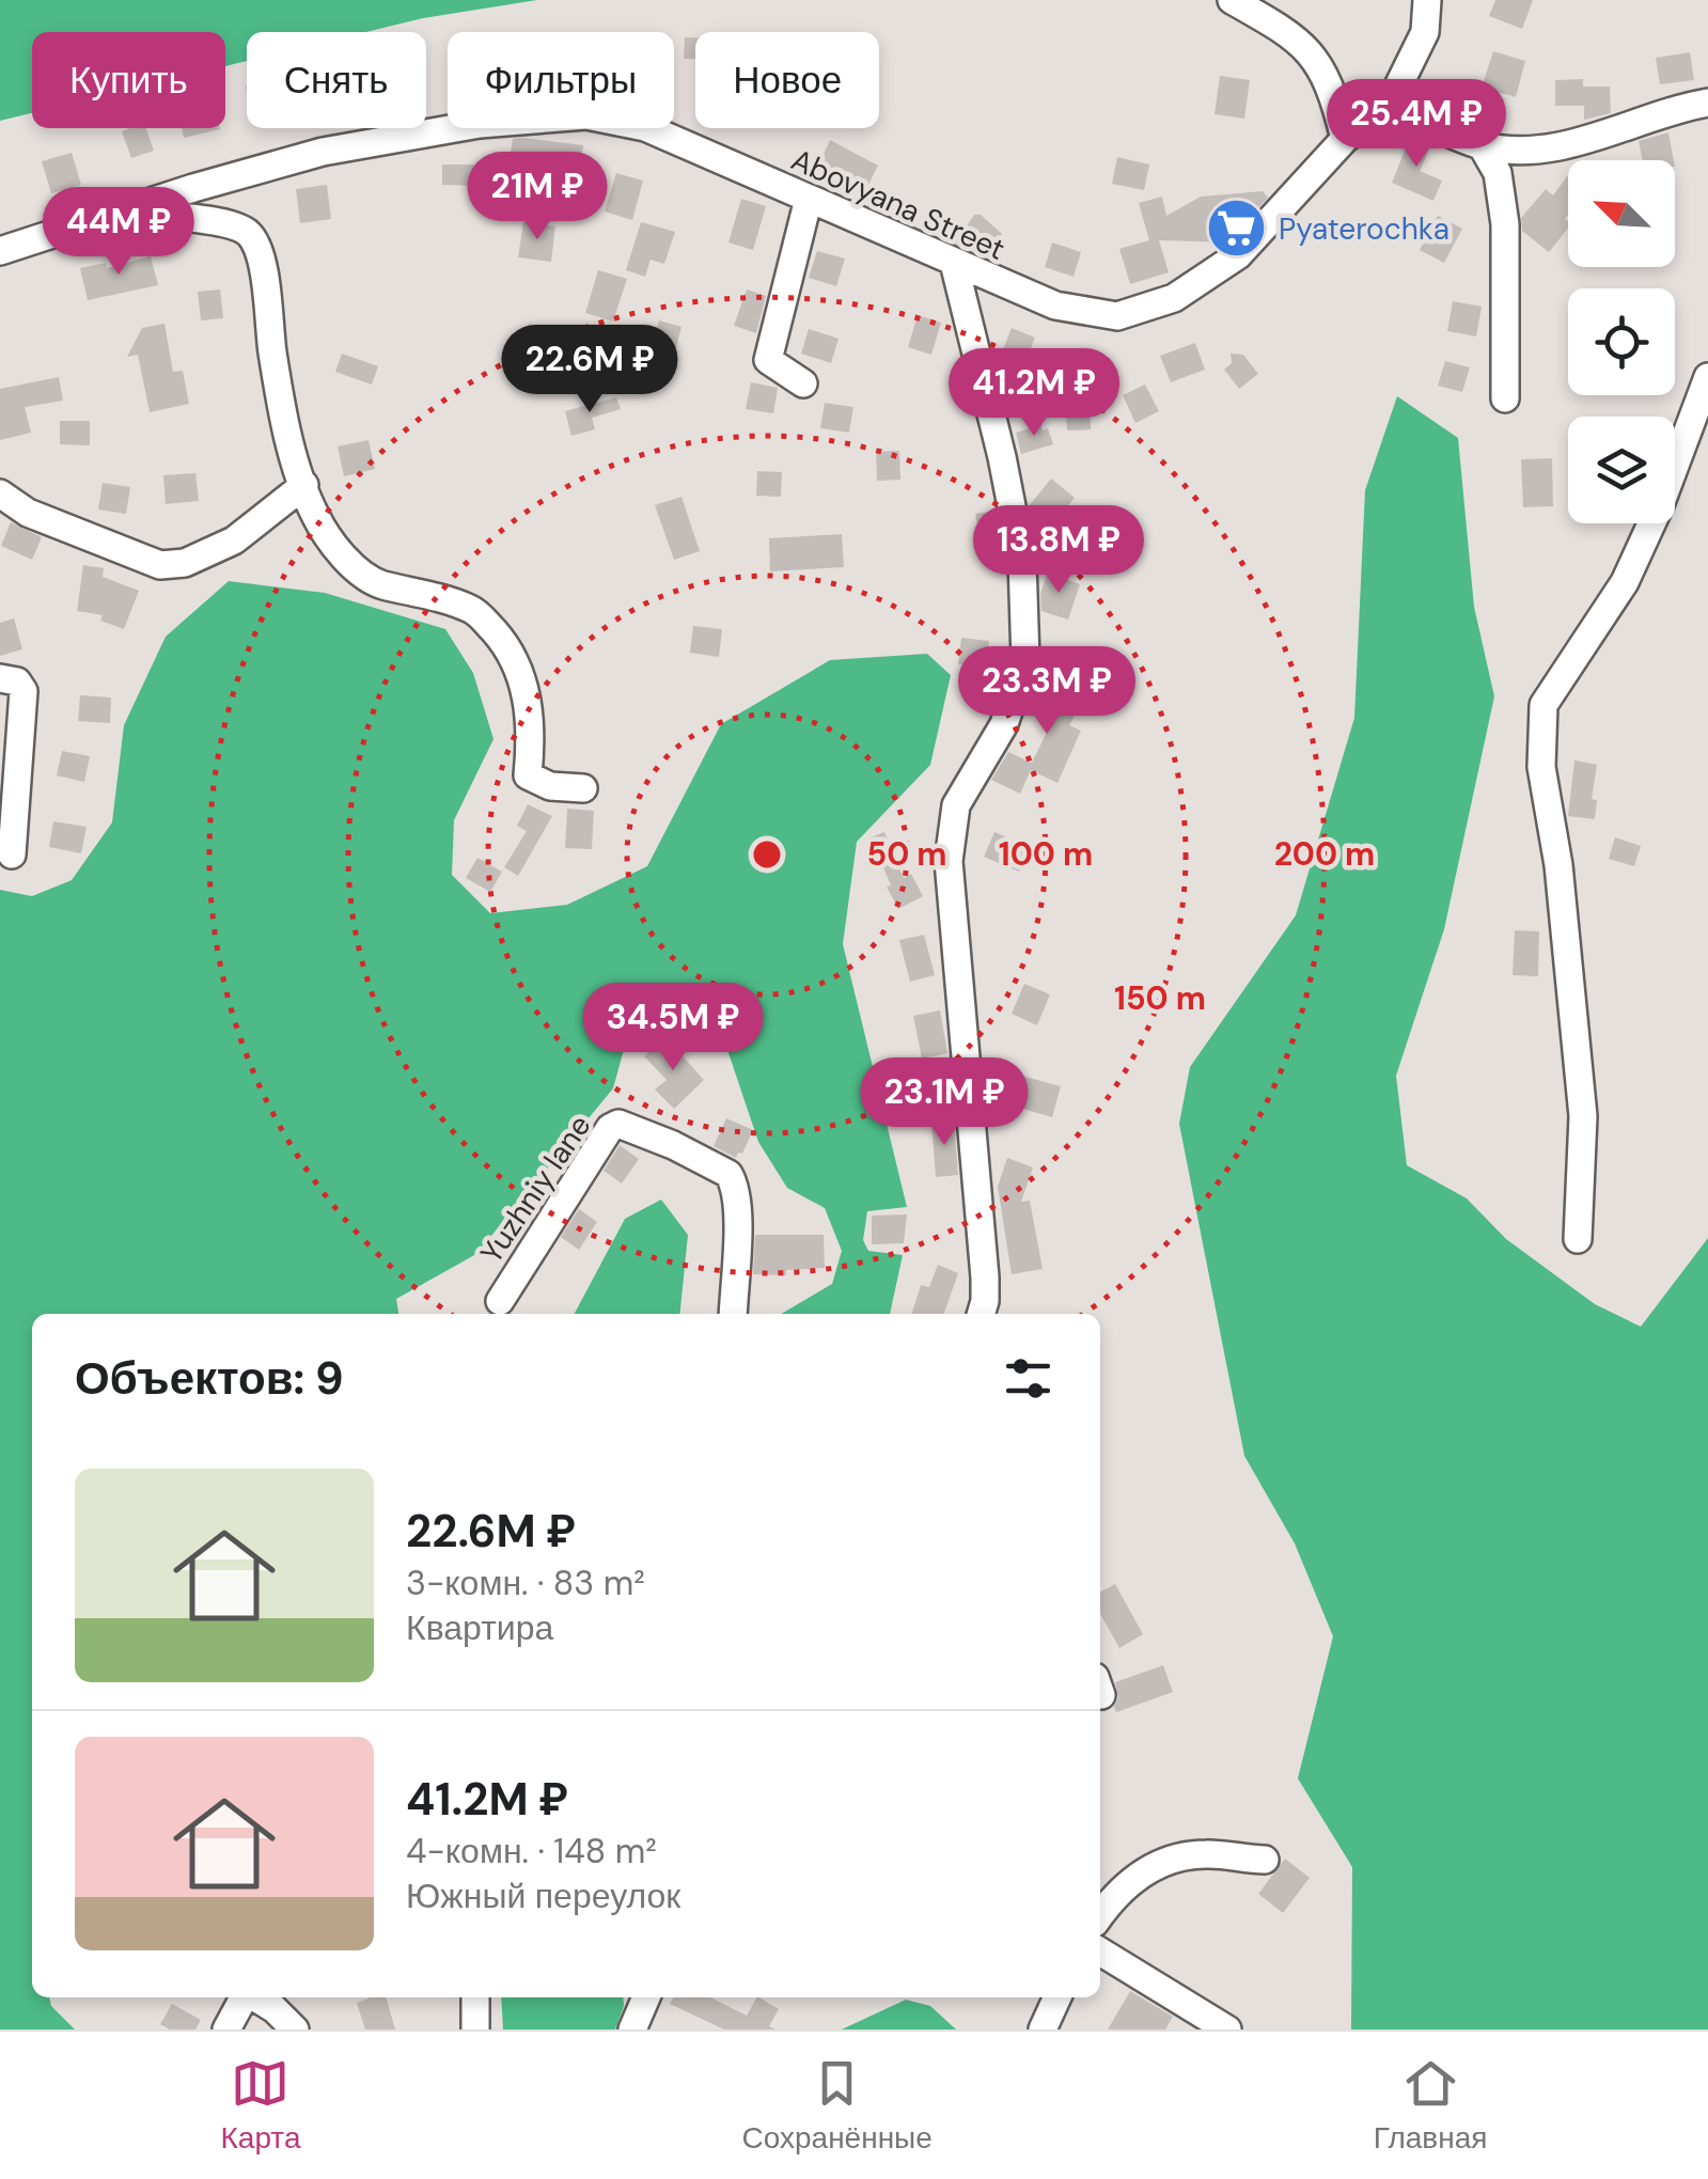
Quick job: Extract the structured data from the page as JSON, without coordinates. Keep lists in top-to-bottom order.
{
  "streets": {
    "street": ["Abovyana Street", "Yuzhniy lane"]
  },
  "places": {
    "supermarket": ["Pyaterochka"]
  },
  "north": "top left",
  "page": {
    "chip": [
      "Купить",
      "Снять",
      "Фильтры",
      "Новое"
    ],
    "price": [
      "25.4M ₽",
      "21M ₽",
      "44M ₽",
      "22.6M ₽",
      "41.2M ₽",
      "13.8M ₽",
      "23.3M ₽",
      "34.5M ₽",
      "23.1M ₽"
    ],
    "heading": "Объектов: 9",
    "list": [
      {
        "name": "22.6M ₽",
        "note": "3-комн. · 83 m² · Квартира"
      },
      {
        "name": "41.2M ₽",
        "note": "4-комн. · 148 m² · Южный переулок"
      }
    ],
    "tabs": ["Карта", "Сохранённые", "Главная"]
  },
  "rings": [
    "50 m",
    "100 m",
    "200 m",
    "150 m"
  ]
}
